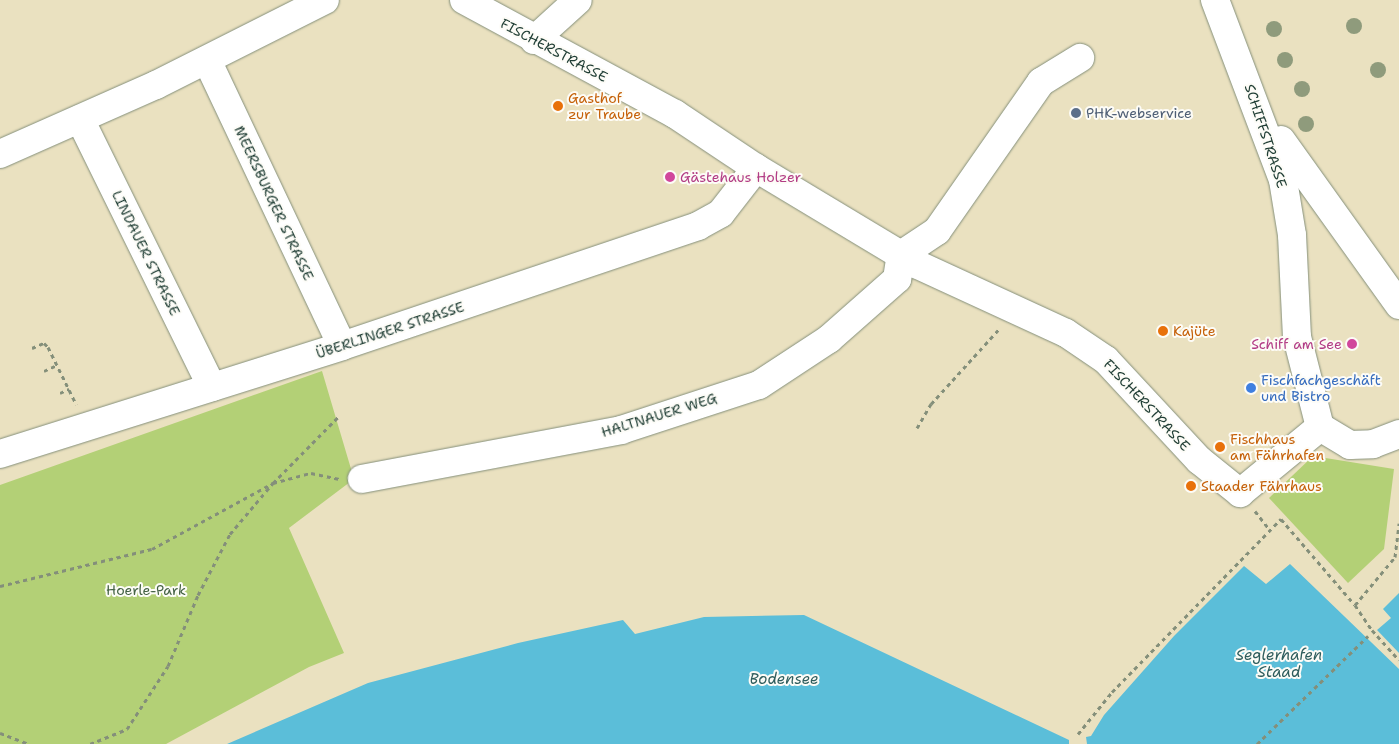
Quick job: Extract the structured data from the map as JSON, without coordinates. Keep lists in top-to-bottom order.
{
  "streets": {
    "street": [
      "FISCHERSTRASSE",
      "SCHIFFSTRASSE",
      "MEERSBURGER STRASSE",
      "LINDAUER STRASSE",
      "ÜBERLINGER STRASSE",
      "HALTNAUER WEG"
    ]
  },
  "crossings": [
    ["FISCHERSTRASSE", "SCHIFFSTRASSE"],
    ["FISCHERSTRASSE", "ÜBERLINGER STRASSE"],
    ["FISCHERSTRASSE", "HALTNAUER WEG"],
    ["MEERSBURGER STRASSE", "ÜBERLINGER STRASSE"],
    ["LINDAUER STRASSE", "ÜBERLINGER STRASSE"]
  ],
  "water": ["Seglerhafen Staad", "Bodensee"],
  "parks": ["Hoerle-Park"],
  "places": [
    "Gasthof zur Traube",
    "PHK-webservice",
    "Gästehaus Holzer",
    "Kajüte",
    "Schiff am See",
    "Fischfachgeschäft und Bistro",
    "Fischhaus am Fährhafen",
    "Staader Fährhaus"
  ]
}
